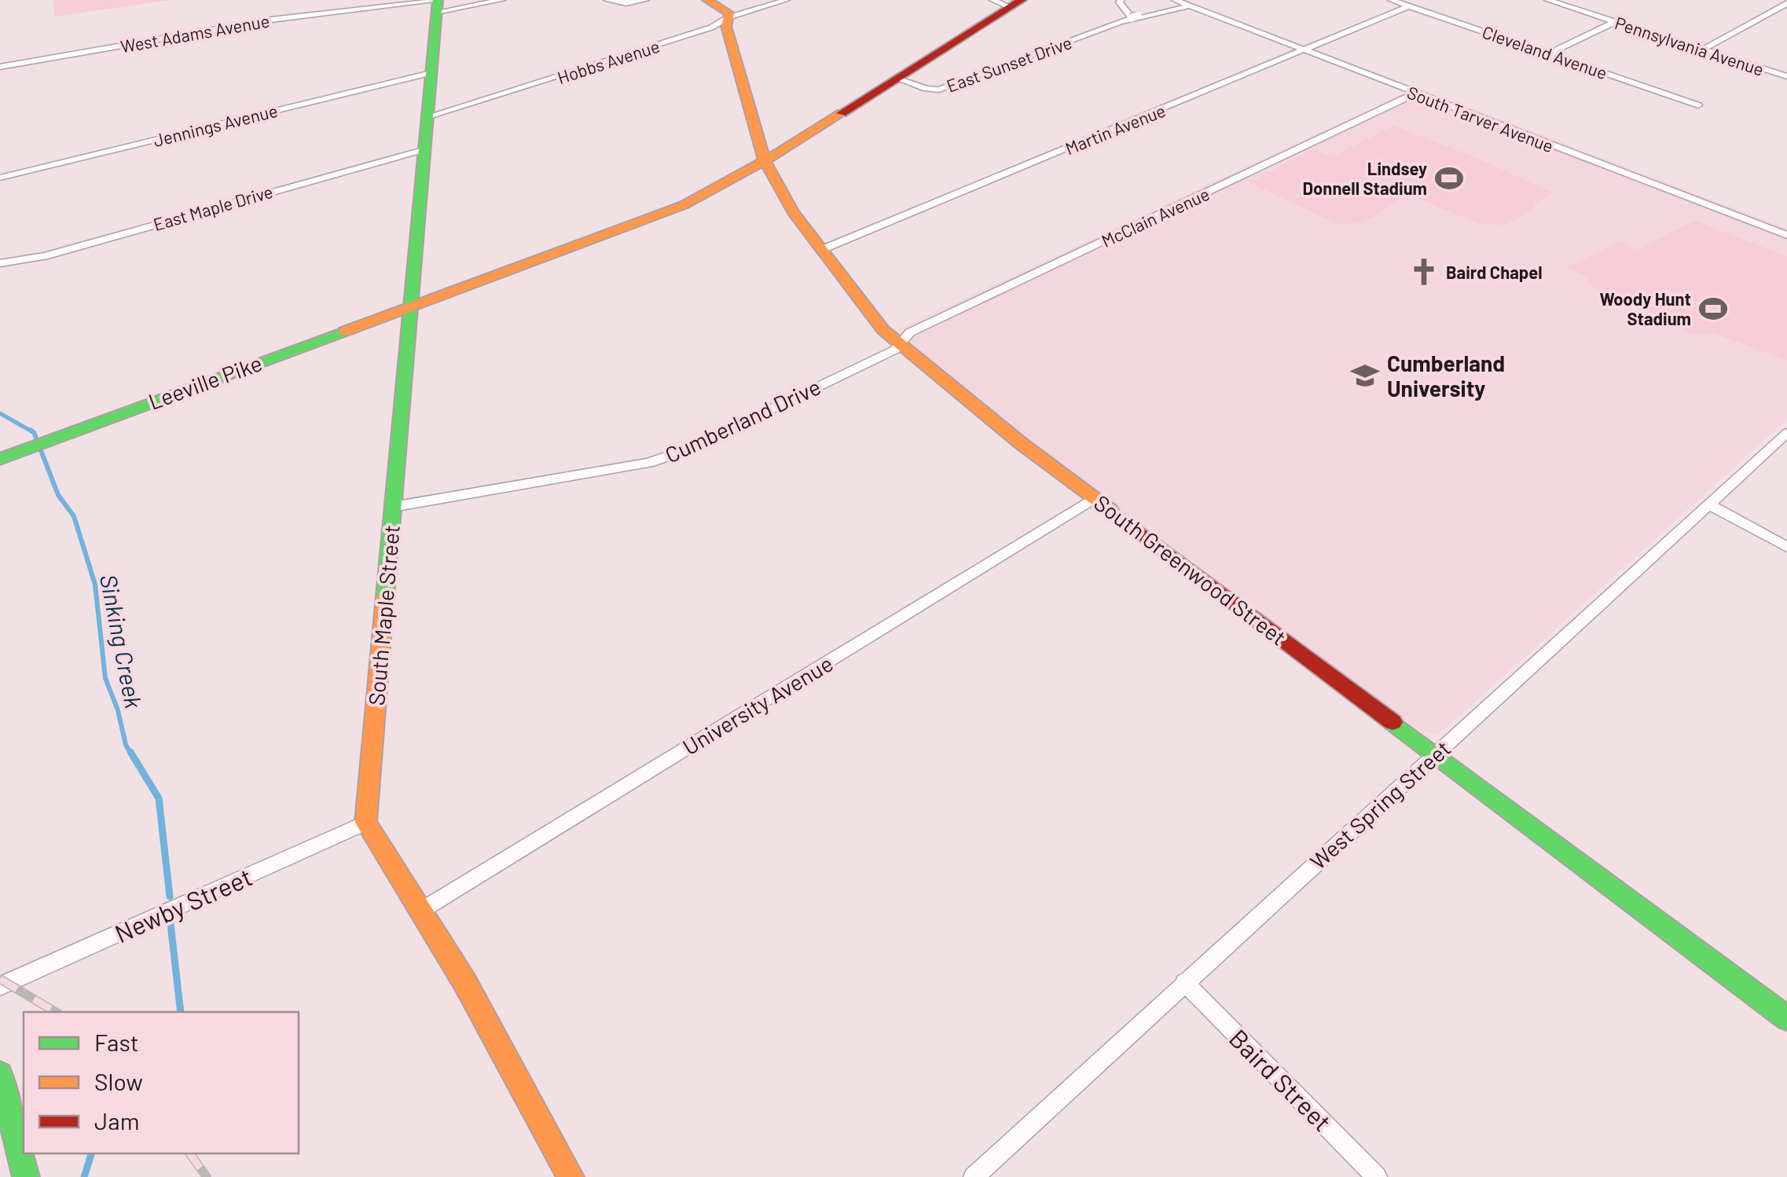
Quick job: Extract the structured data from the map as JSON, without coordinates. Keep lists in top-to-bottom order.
{
  "streets": {
    "street": [
      "West Adams Avenue",
      "Pennsylvania Avenue",
      "Cleveland Avenue",
      "Hobbs Avenue",
      "East Sunset Drive",
      "South Tarver Avenue",
      "Jennings Avenue",
      "Martin Avenue",
      "East Maple Drive",
      "McClain Avenue",
      "Leeville Pike",
      "Cumberland Drive",
      "South Greenwood Street",
      "South Maple Street",
      "University Avenue",
      "West Spring Street",
      "Newby Street",
      "Baird Street"
    ]
  },
  "crossings": [
    ["West Adams Avenue", "South Maple Street"],
    ["Cleveland Avenue", "Martin Avenue"],
    ["Hobbs Avenue", "South Greenwood Street"],
    ["Hobbs Avenue", "South Maple Street"],
    ["East Sunset Drive", "South Tarver Avenue"],
    ["East Sunset Drive", "Leeville Pike"],
    ["South Tarver Avenue", "Martin Avenue"],
    ["South Tarver Avenue", "McClain Avenue"],
    ["Jennings Avenue", "South Maple Street"],
    ["Martin Avenue", "South Greenwood Street"],
    ["East Maple Drive", "South Maple Street"],
    ["McClain Avenue", "Cumberland Drive"],
    ["McClain Avenue", "South Greenwood Street"],
    ["Leeville Pike", "South Greenwood Street"],
    ["Leeville Pike", "South Maple Street"],
    ["Cumberland Drive", "South Greenwood Street"],
    ["Cumberland Drive", "South Maple Street"],
    ["South Greenwood Street", "University Avenue"],
    ["South Greenwood Street", "West Spring Street"],
    ["South Maple Street", "Newby Street"],
    ["West Spring Street", "Baird Street"]
  ],
  "water": ["Sinking Creek"],
  "places": {
    "sports": ["Lindsey Donnell Stadium", "Woody Hunt Stadium"],
    "church": ["Baird Chapel"],
    "school or university": ["Cumberland University"]
  },
  "legend": ["Fast", "Slow", "Jam"]
}
